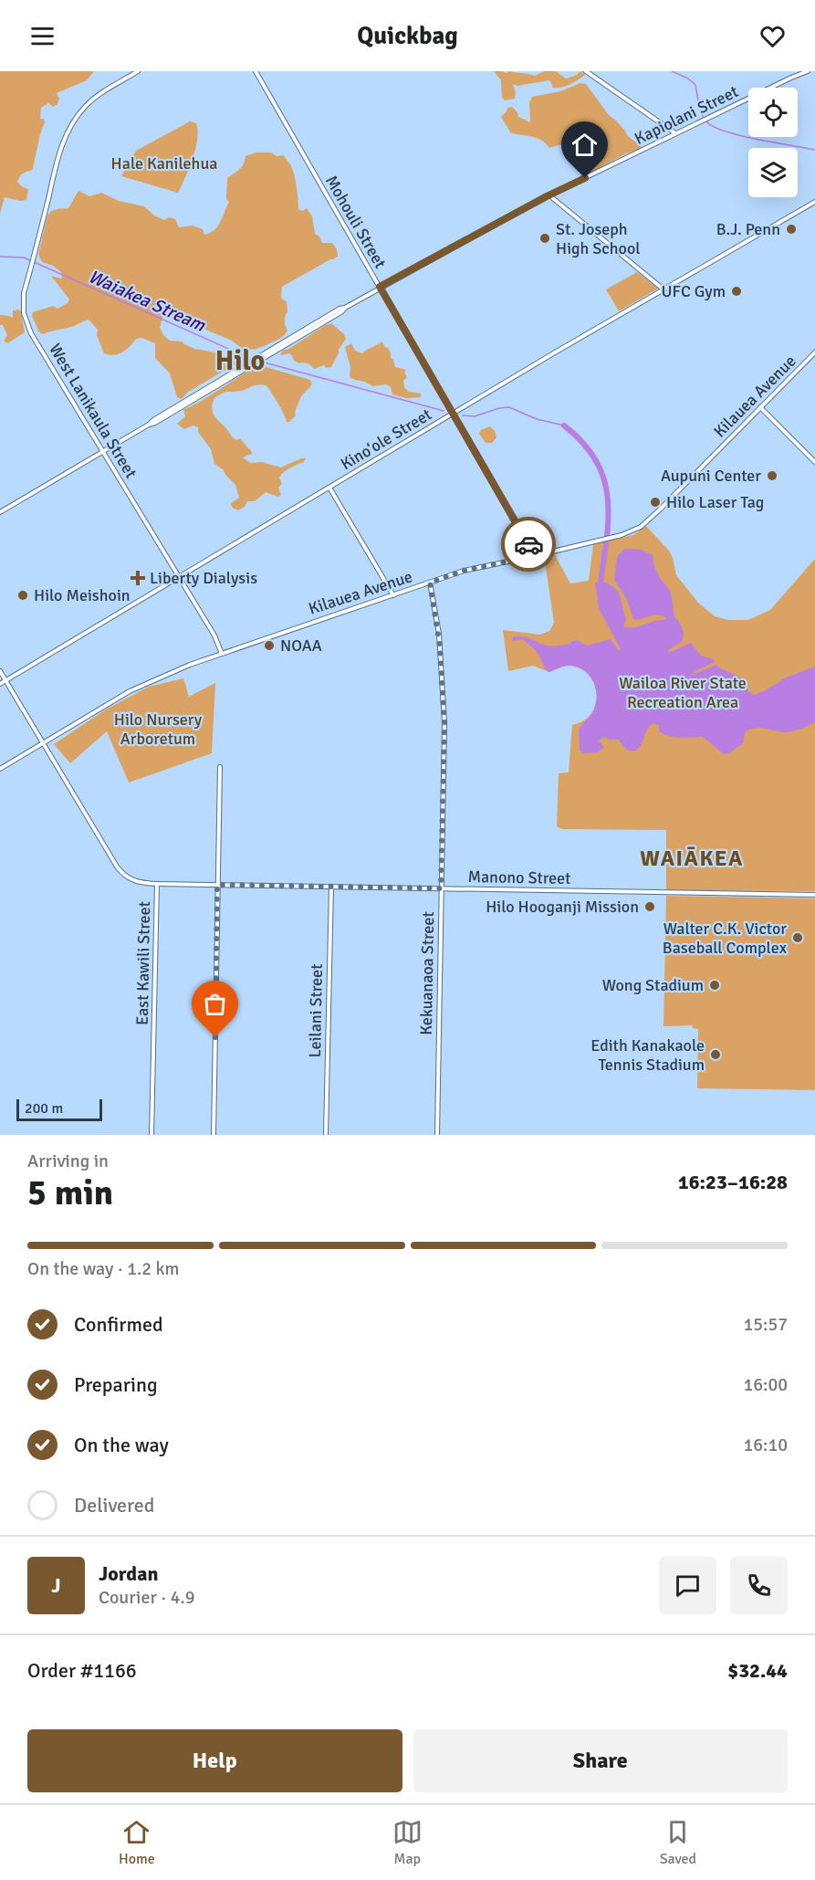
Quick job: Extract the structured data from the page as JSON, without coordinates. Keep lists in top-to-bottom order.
{
  "streets": {
    "street": [
      "Kapiolani Street",
      "Mohouli Street",
      "Kilauea Avenue",
      "West Lanikaula Street",
      "Kinoʻole Street",
      "Manono Street",
      "East Kawili Street",
      "Kekuanaoa Street",
      "Leilani Street"
    ]
  },
  "crossings": [
    ["Kapiolani Street", "Mohouli Street"],
    ["Kapiolani Street", "West Lanikaula Street"],
    ["Mohouli Street", "Kilauea Avenue"],
    ["Mohouli Street", "Kinoʻole Street"],
    ["Kilauea Avenue", "West Lanikaula Street"],
    ["Kilauea Avenue", "East Kawili Street"],
    ["Kilauea Avenue", "Kekuanaoa Street"],
    ["West Lanikaula Street", "Kinoʻole Street"],
    ["Kinoʻole Street", "East Kawili Street"],
    ["Manono Street", "East Kawili Street"],
    ["Manono Street", "Kekuanaoa Street"],
    ["Manono Street", "Leilani Street"]
  ],
  "districts": ["Hilo", "WAIĀKEA"],
  "water": ["Waiakea Stream"],
  "parks": ["Hale Kanilehua", "Wailoa River State Recreation Area", "Hilo Nursery Arboretum"],
  "places": {
    "other": [
      "B.J. Penn",
      "St. Joseph High School",
      "UFC Gym",
      "Aupuni Center",
      "Hilo Laser Tag",
      "Hilo Meishoin",
      "NOAA",
      "Hilo Hooganji Mission",
      "Walter C.K. Victor Baseball Complex",
      "Wong Stadium",
      "Edith Kanakaole Tennis Stadium"
    ],
    "health": ["Liberty Dialysis"]
  },
  "scale_bar": "200 m",
  "page": {
    "header": "Quickbag",
    "scale": "200 m",
    "heading": ["5 min", "Arriving in", "16:23–16:28"],
    "panel": [
      "Jordan",
      "Courier · 4.9",
      "Order #1166",
      "$32.44"
    ],
    "bar": "On the way · 1.2 km",
    "list": [
      ["Confirmed", "15:57"],
      ["Preparing", "16:00"],
      ["On the way", "16:10"],
      "Delivered"
    ],
    "round": "J",
    "buttons": ["Help", "Share"],
    "tabs": ["Home", "Map", "Saved"]
  }
}
